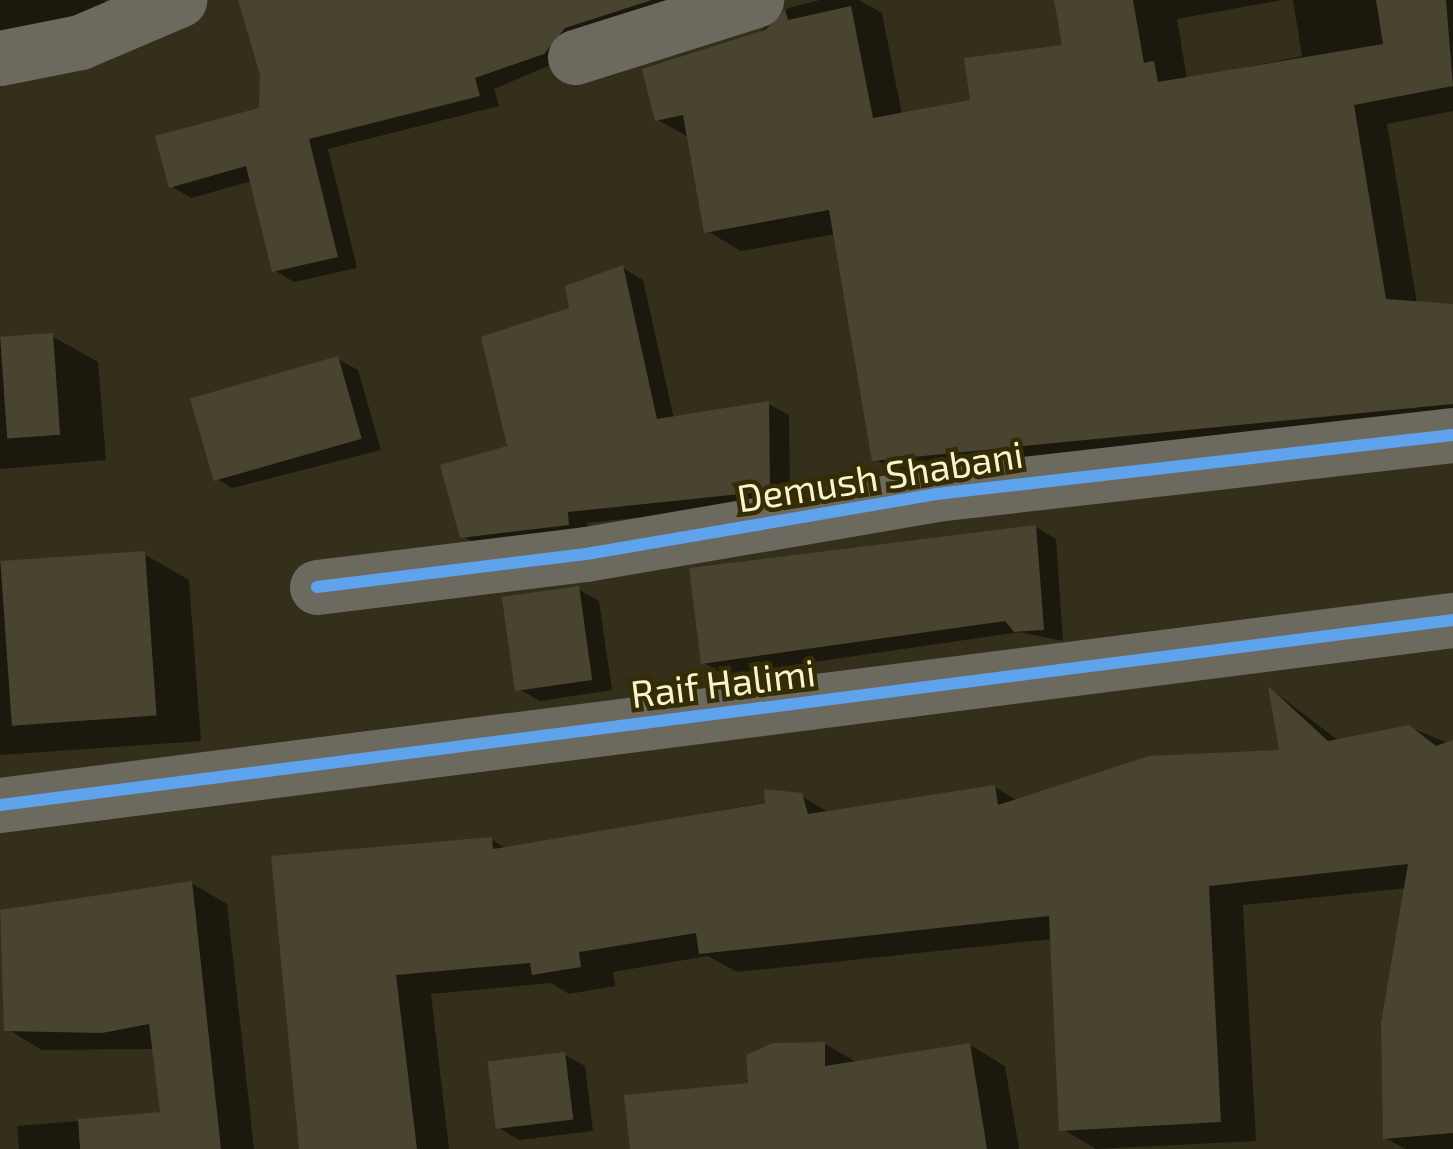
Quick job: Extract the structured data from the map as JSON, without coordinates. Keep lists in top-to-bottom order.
{
  "streets": {
    "street": ["Demush Shabani", "Raif Halimi"]
  }
}
